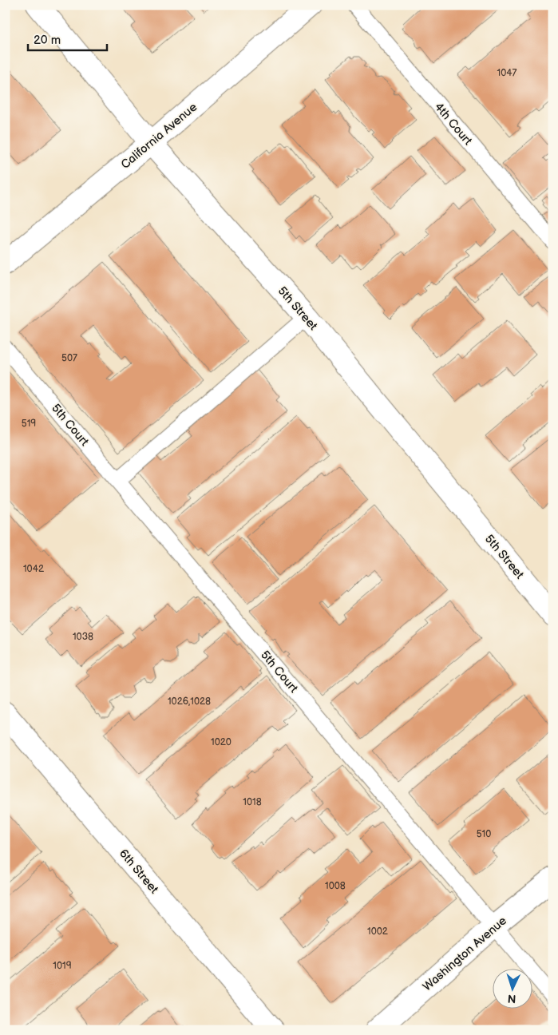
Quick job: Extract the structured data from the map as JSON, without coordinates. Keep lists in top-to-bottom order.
{
  "streets": {
    "street": [
      "California Avenue",
      "5th Street",
      "6th Street",
      "Washington Avenue"
    ],
    "lane": ["4th Court", "5th Court"]
  },
  "crossings": [
    ["California Avenue", "5th Street"],
    ["5th Court", "Washington Avenue"]
  ],
  "house_numbers": [
    "1047",
    "507",
    "519",
    "1042",
    "1038",
    "1026,1028",
    "1020",
    "1018",
    "510",
    "1008",
    "1002",
    "1019"
  ],
  "scale_bar": "20 m",
  "north": "bottom"
}
